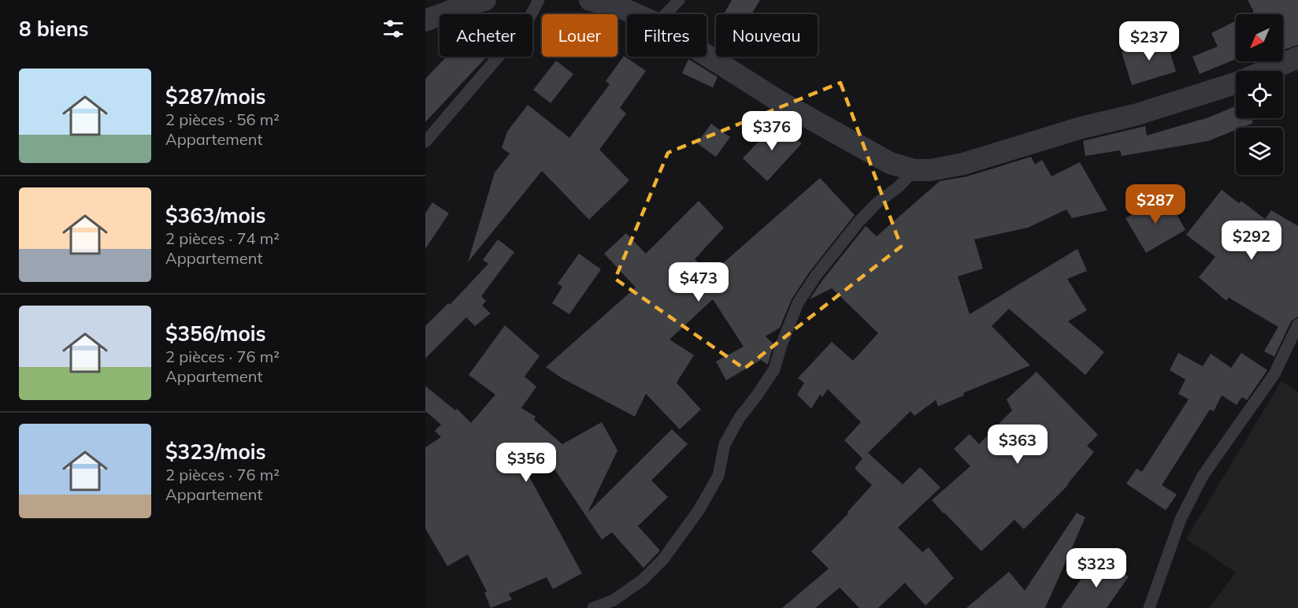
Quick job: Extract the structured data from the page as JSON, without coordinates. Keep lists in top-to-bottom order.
{
  "north": "bottom left",
  "page": {
    "heading": "8 biens",
    "chip": [
      "Acheter",
      "Louer",
      "Filtres",
      "Nouveau"
    ],
    "price": [
      "$237",
      "$376",
      "$287",
      "$292",
      "$473",
      "$363",
      "$356",
      "$323"
    ],
    "list": [
      {
        "name": "$287/mois",
        "note": "2 pièces · 56 m² · Appartement"
      },
      {
        "name": "$363/mois",
        "note": "2 pièces · 74 m² · Appartement"
      },
      {
        "name": "$356/mois",
        "note": "2 pièces · 76 m² · Appartement"
      },
      {
        "name": "$323/mois",
        "note": "2 pièces · 76 m² · Appartement"
      }
    ]
  }
}
